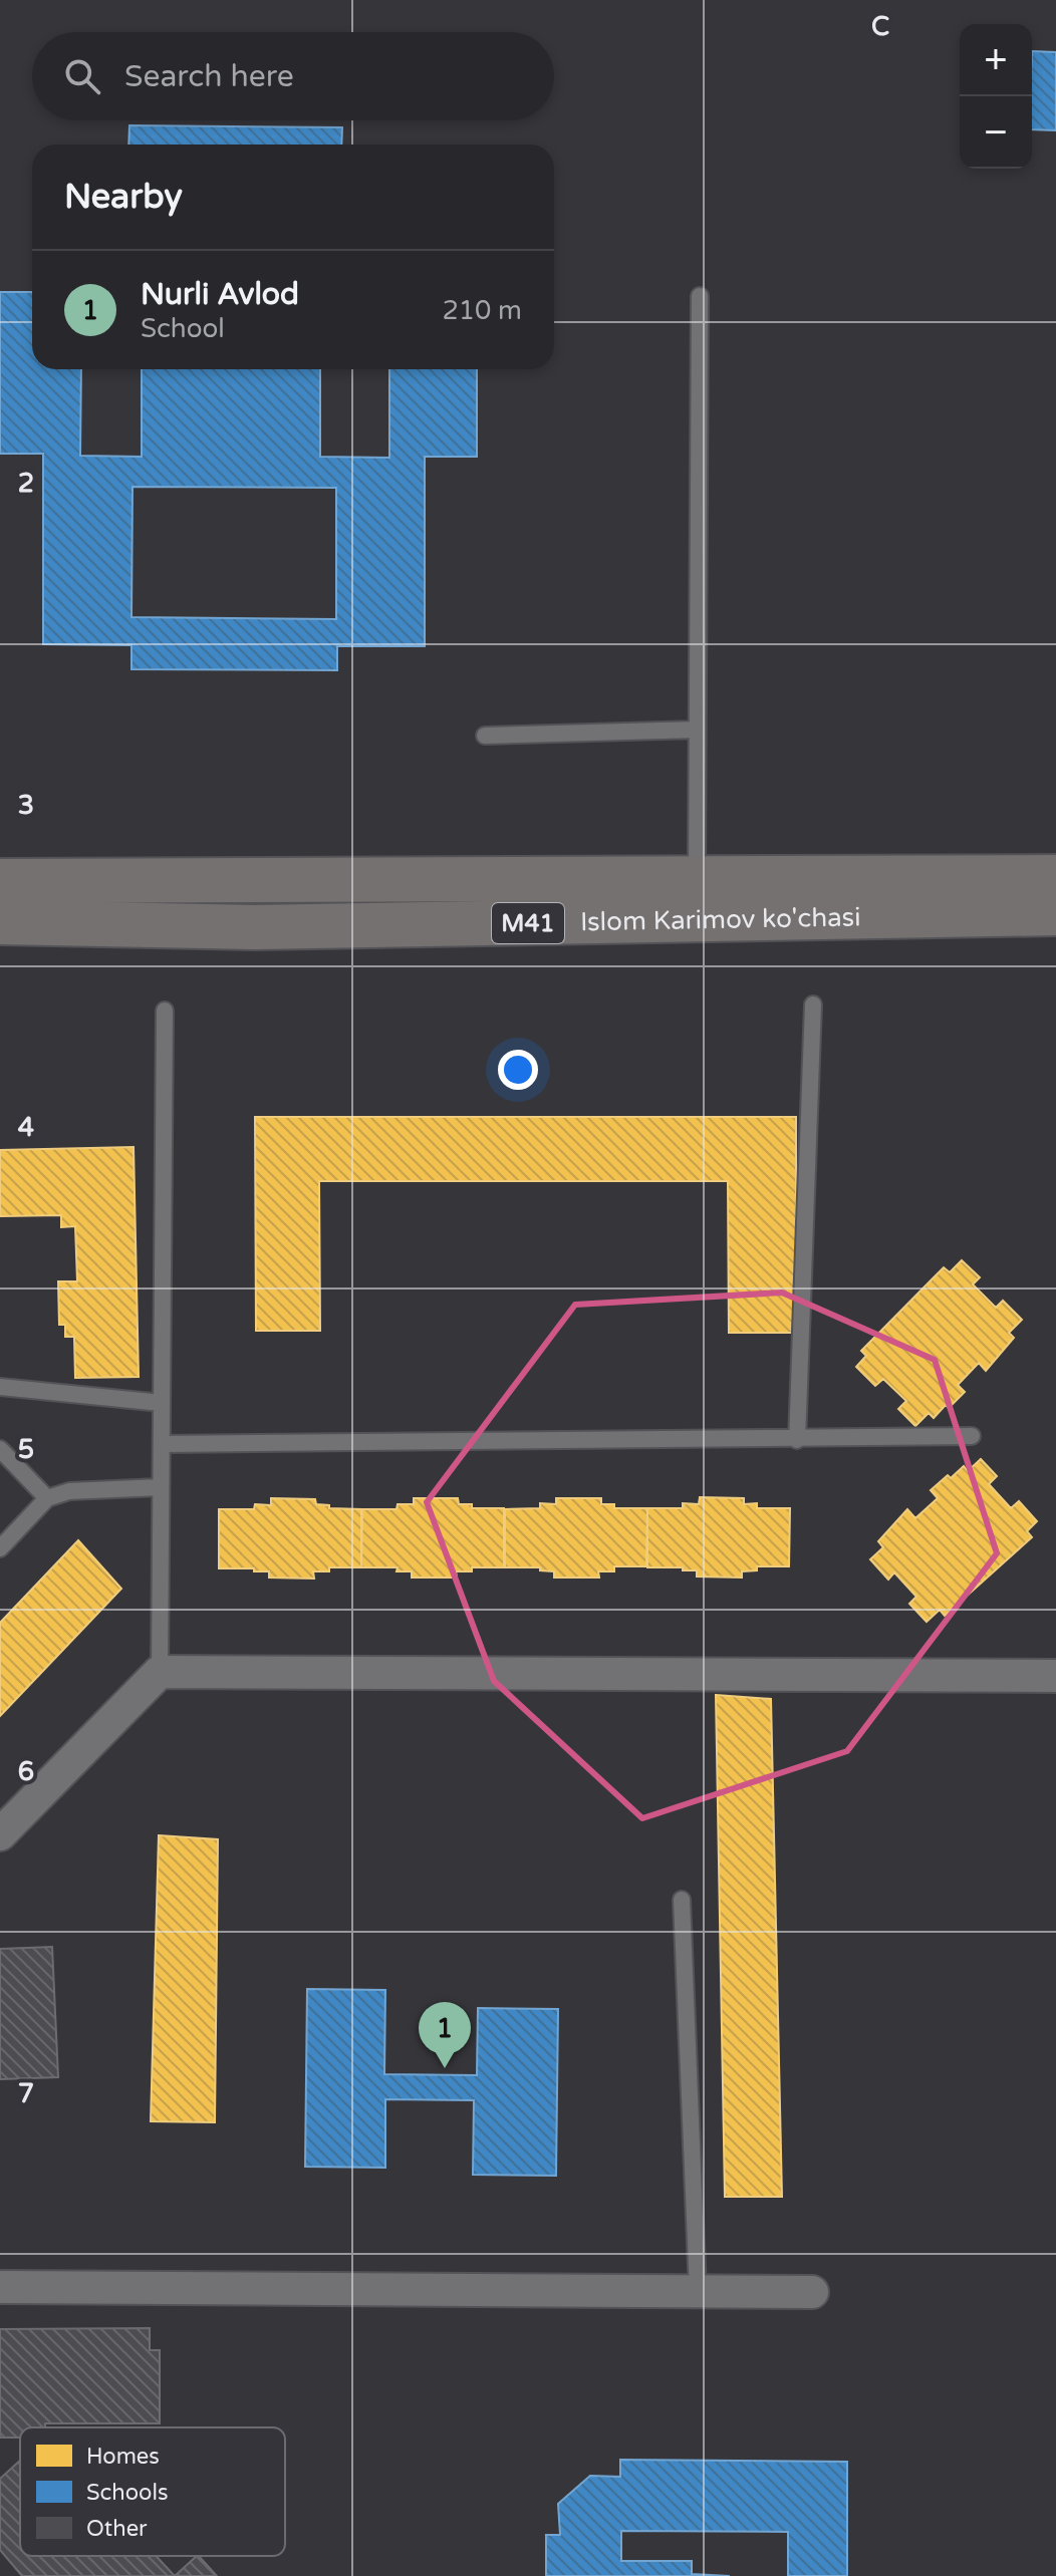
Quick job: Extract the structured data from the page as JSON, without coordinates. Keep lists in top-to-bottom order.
{
  "streets": {
    "main road": ["Islom Karimov ko'chasi", "M41"]
  },
  "legend": ["Homes", "Schools", "Other"],
  "page": {
    "map_buttons": ["+", "−"],
    "search": "Search here",
    "heading": "Nearby",
    "list": [
      {
        "mark": "1",
        "name": "Nurli Avlod",
        "note": "School",
        "value": "210 m"
      }
    ],
    "pins": "1"
  },
  "grid": {
    "columns": ["C"],
    "rows": [
      "2",
      "3",
      "4",
      "5",
      "6",
      "7"
    ]
  }
}
